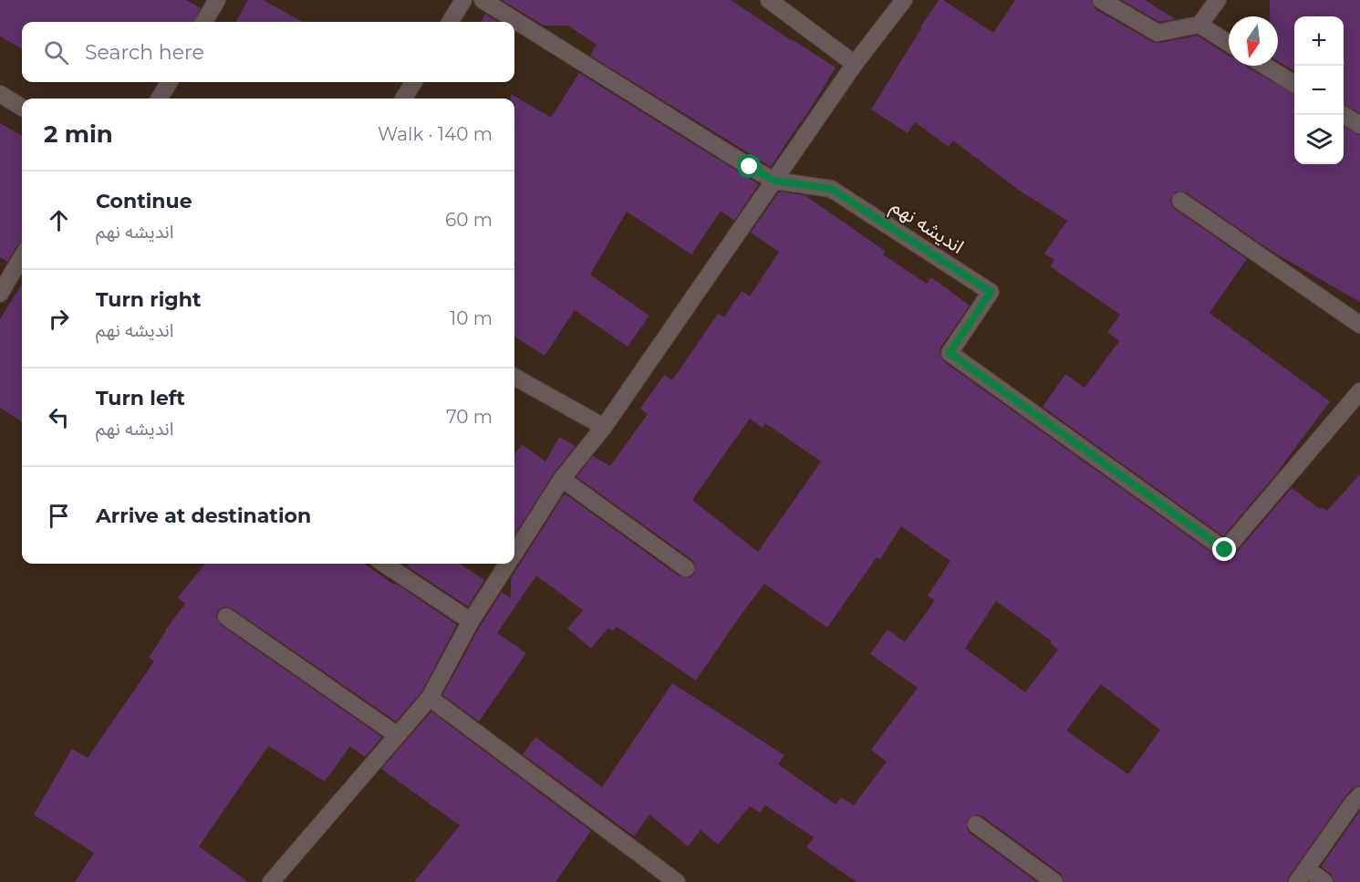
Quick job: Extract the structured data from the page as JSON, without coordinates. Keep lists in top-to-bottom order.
{
  "streets": {
    "street": ["اندیشه نهم"]
  },
  "north": "bottom",
  "page": {
    "map_buttons": ["+", "−"],
    "search": "Search here",
    "heading": ["2 min", "Walk · 140 m"],
    "list": [
      ["Continue", "اندیشه نهم", "60 m"],
      ["Turn right", "اندیشه نهم", "10 m"],
      ["Turn left", "اندیشه نهم", "70 m"],
      "Arrive at destination"
    ]
  }
}
